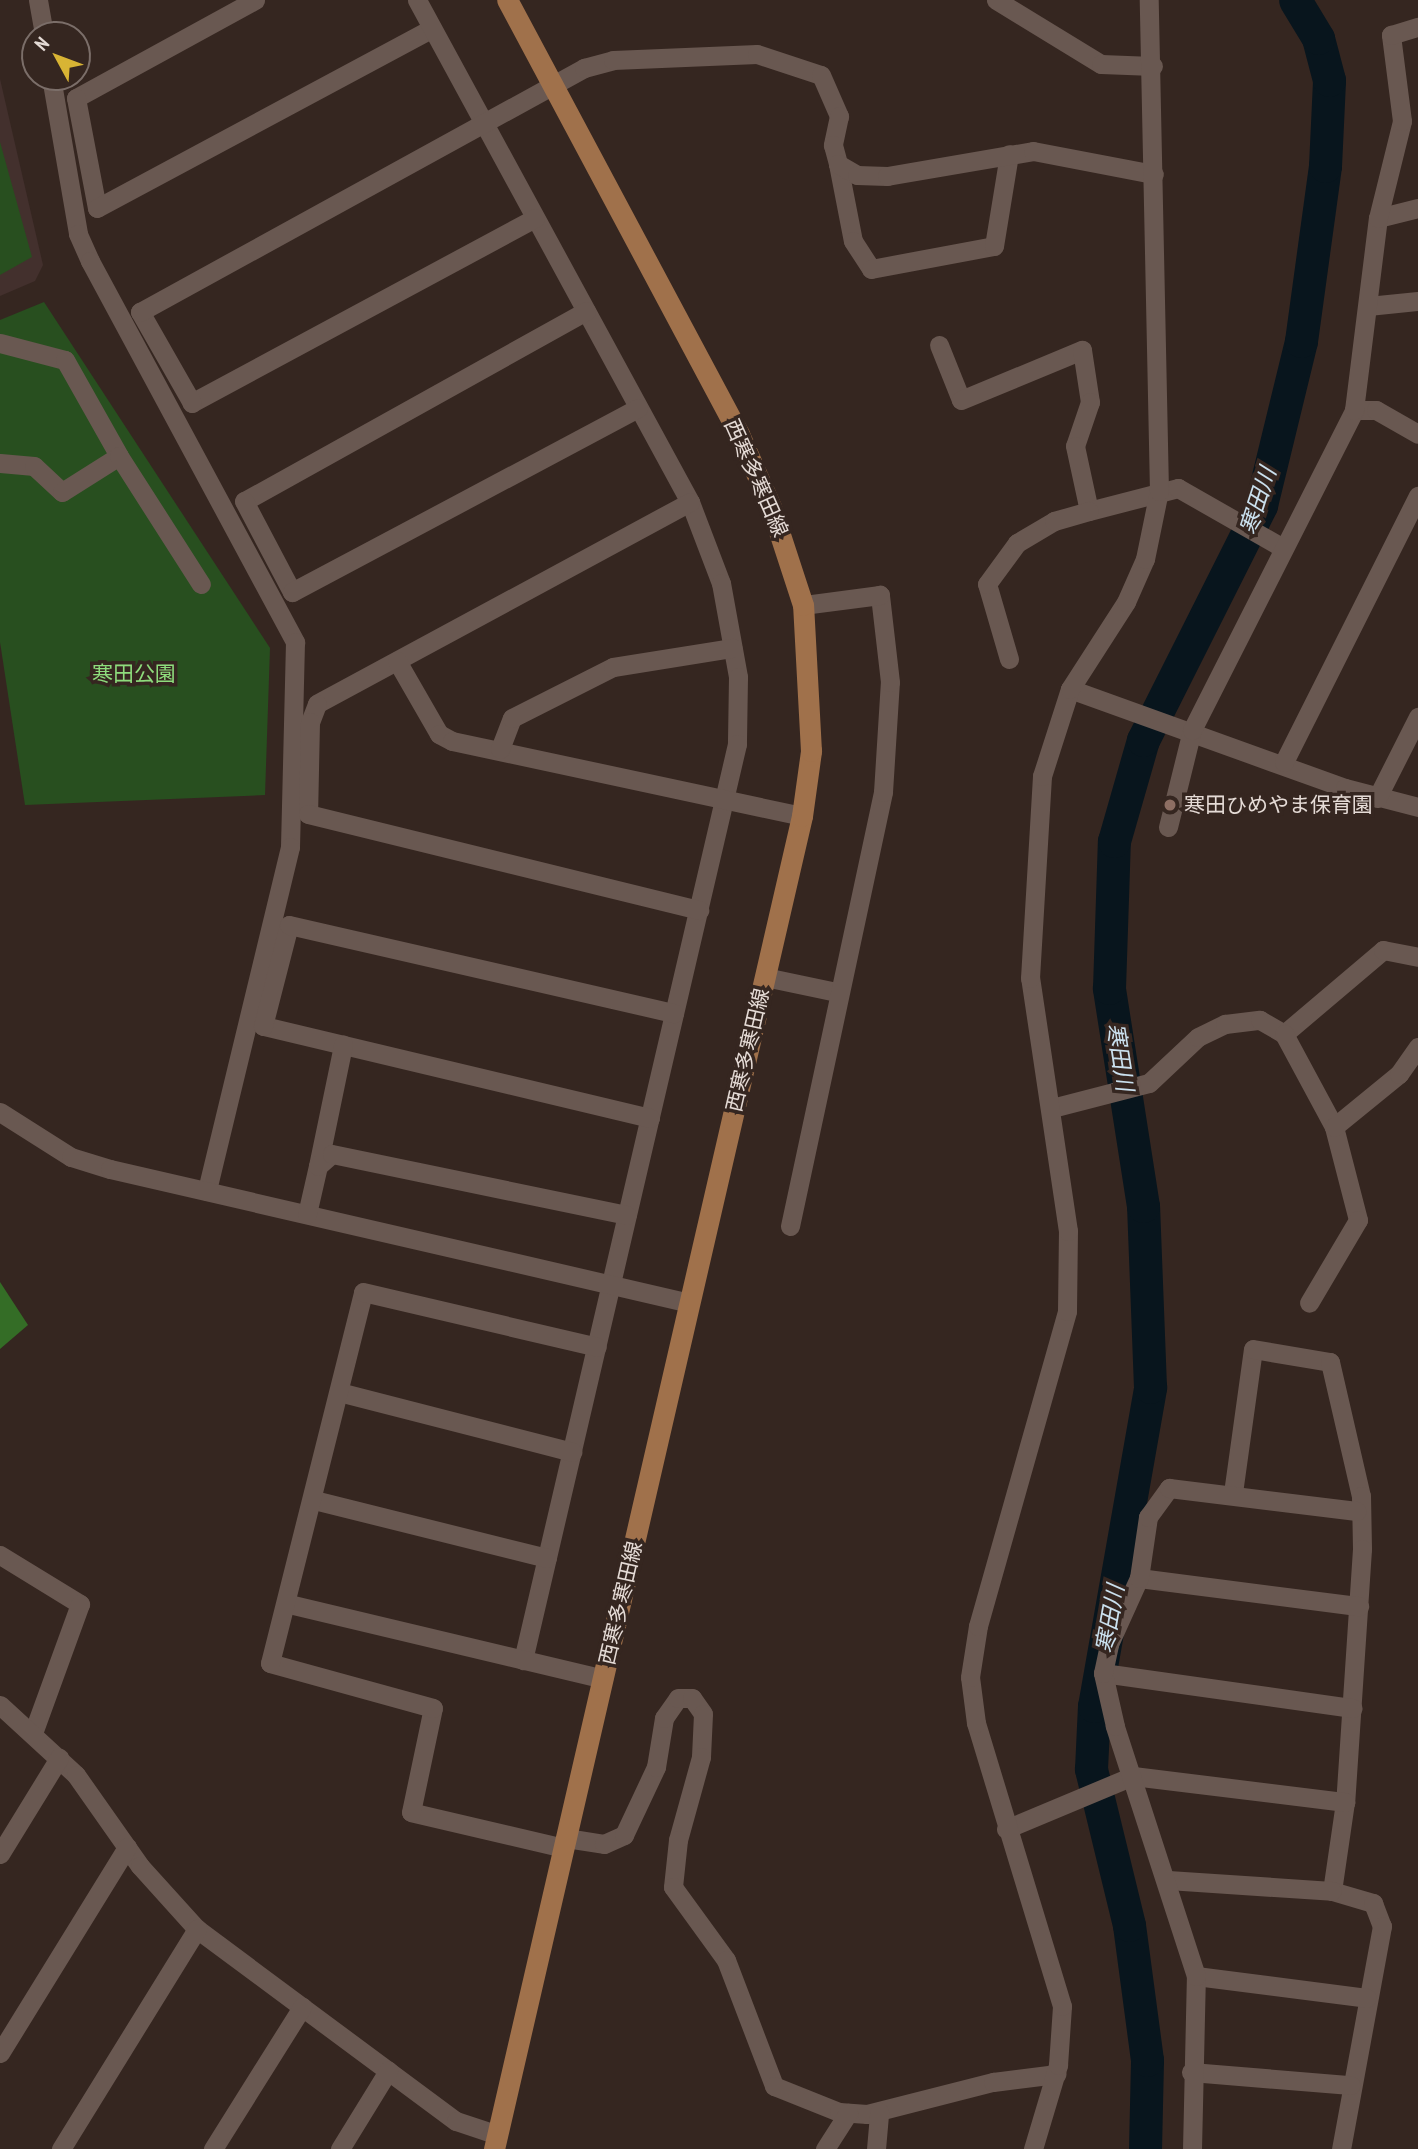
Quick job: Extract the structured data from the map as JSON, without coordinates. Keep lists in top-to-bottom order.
{
  "streets": {
    "main road": ["西寒多寒田線"]
  },
  "water": ["寒田川"],
  "parks": ["寒田公園"],
  "places": ["寒田ひめやま保育園"],
  "north": "top left"
}
